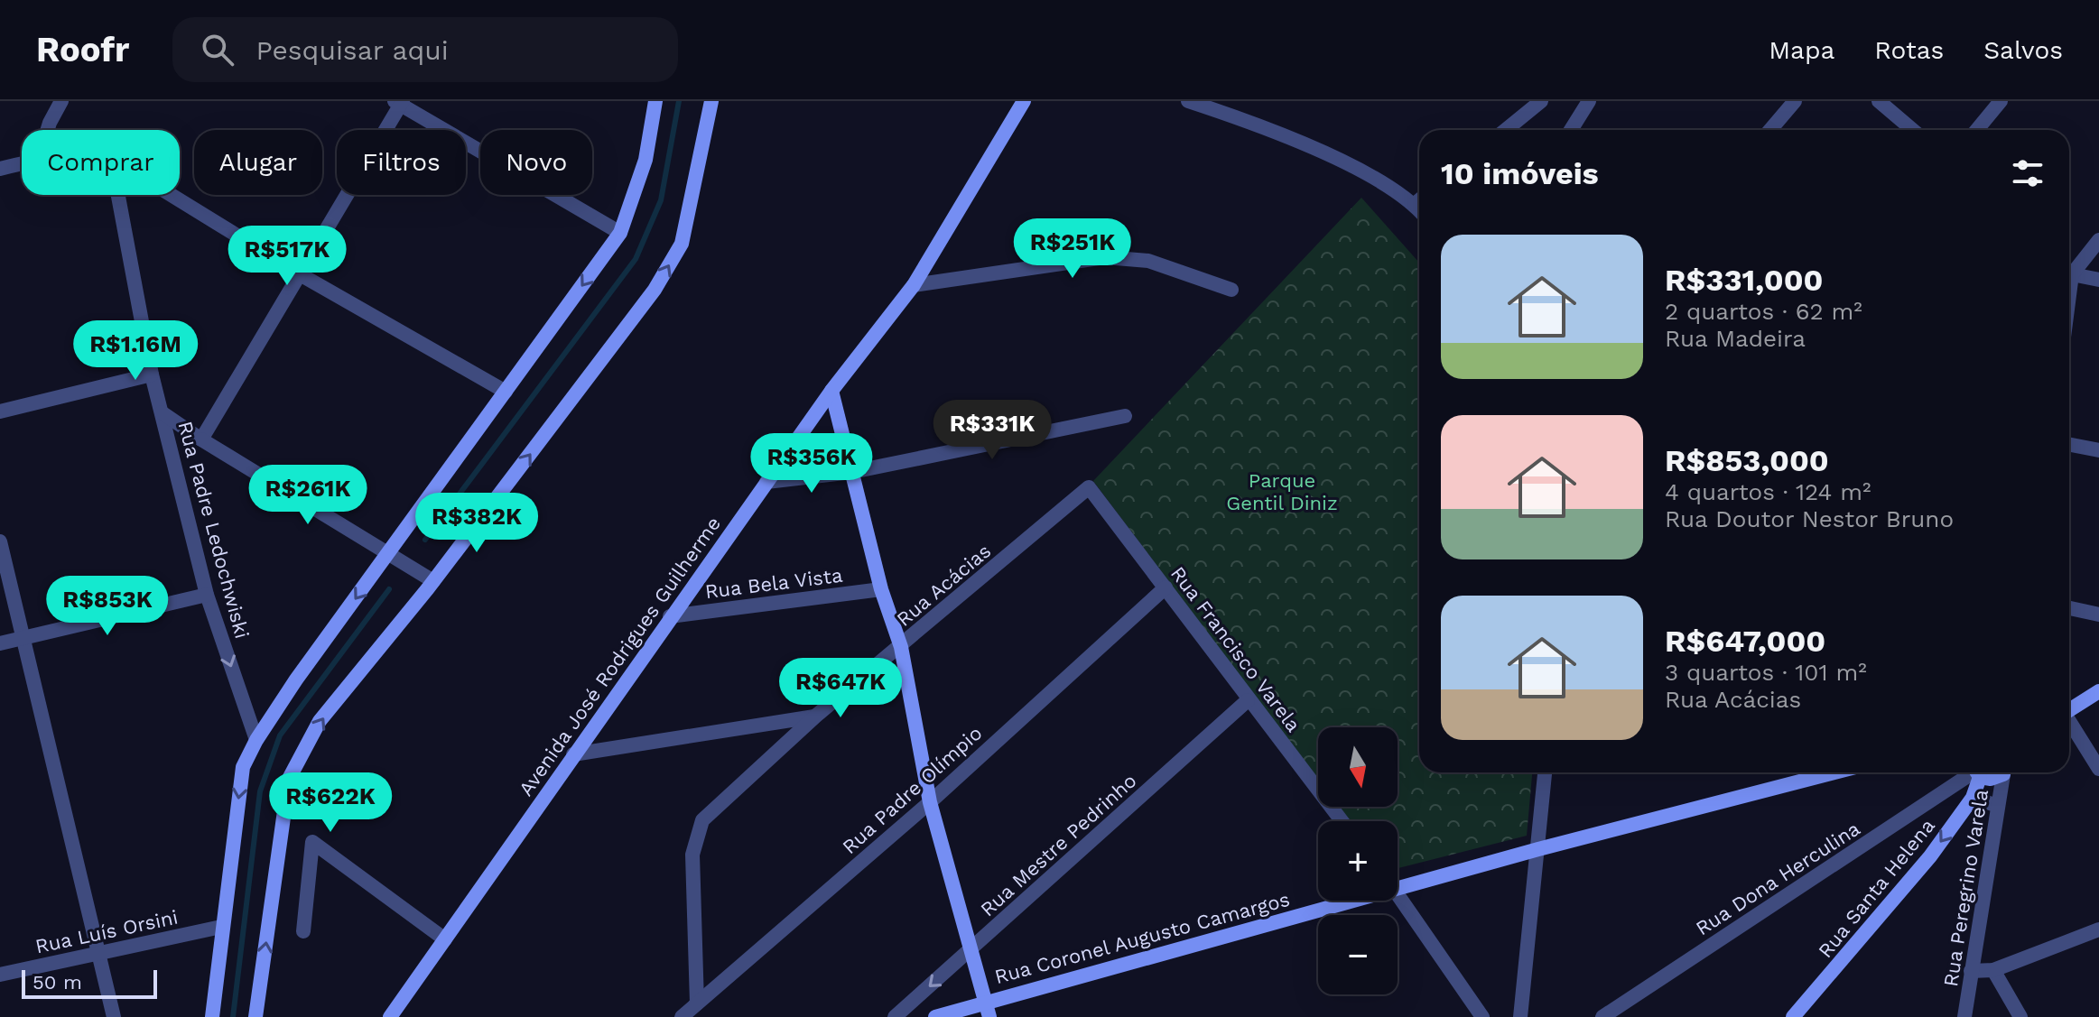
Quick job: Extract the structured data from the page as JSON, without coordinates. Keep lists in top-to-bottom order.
{
  "streets": {
    "street": [
      "Rua Padre Ledochwiski",
      "Rua Bela Vista",
      "Rua Acácias",
      "Rua Francisco Varela",
      "Avenida José Rodrigues Guilherme",
      "Rua Padre Olímpio",
      "Rua Mestre Pedrinho",
      "Rua Dona Herculina",
      "Rua Santa Helena",
      "Rua Peregrino Varela",
      "Rua Luís Orsini",
      "Rua Coronel Augusto Camargos"
    ]
  },
  "crossings": [
    ["Rua Bela Vista", "Avenida José Rodrigues Guilherme"],
    ["Rua Acácias", "Rua Francisco Varela"],
    ["Rua Acácias", "Rua Padre Olímpio"],
    ["Rua Francisco Varela", "Rua Padre Olímpio"],
    ["Rua Francisco Varela", "Rua Mestre Pedrinho"]
  ],
  "one_way": ["Rua Santa Helena"],
  "parks": ["Parque Gentil Diniz"],
  "scale_bar": "50 m",
  "north": "bottom",
  "page": {
    "header": "Roofr",
    "search": "Pesquisar aqui",
    "nav": ["Mapa", "Rotas", "Salvos"],
    "chip": [
      "Comprar",
      "Alugar",
      "Filtros",
      "Novo"
    ],
    "heading": "10 imóveis",
    "list": [
      {
        "name": "R$331,000",
        "note": "2 quartos · 62 m² · Rua Madeira"
      },
      {
        "name": "R$853,000",
        "note": "4 quartos · 124 m² · Rua Doutor Nestor Bruno"
      },
      {
        "name": "R$647,000",
        "note": "3 quartos · 101 m² · Rua Acácias"
      }
    ],
    "price": [
      "R$251K",
      "R$517K",
      "R$1.16M",
      "R$331K",
      "R$356K",
      "R$261K",
      "R$382K",
      "R$853K",
      "R$647K",
      "R$622K"
    ],
    "map_buttons": ["+", "−"],
    "scale": "50 m"
  }
}
